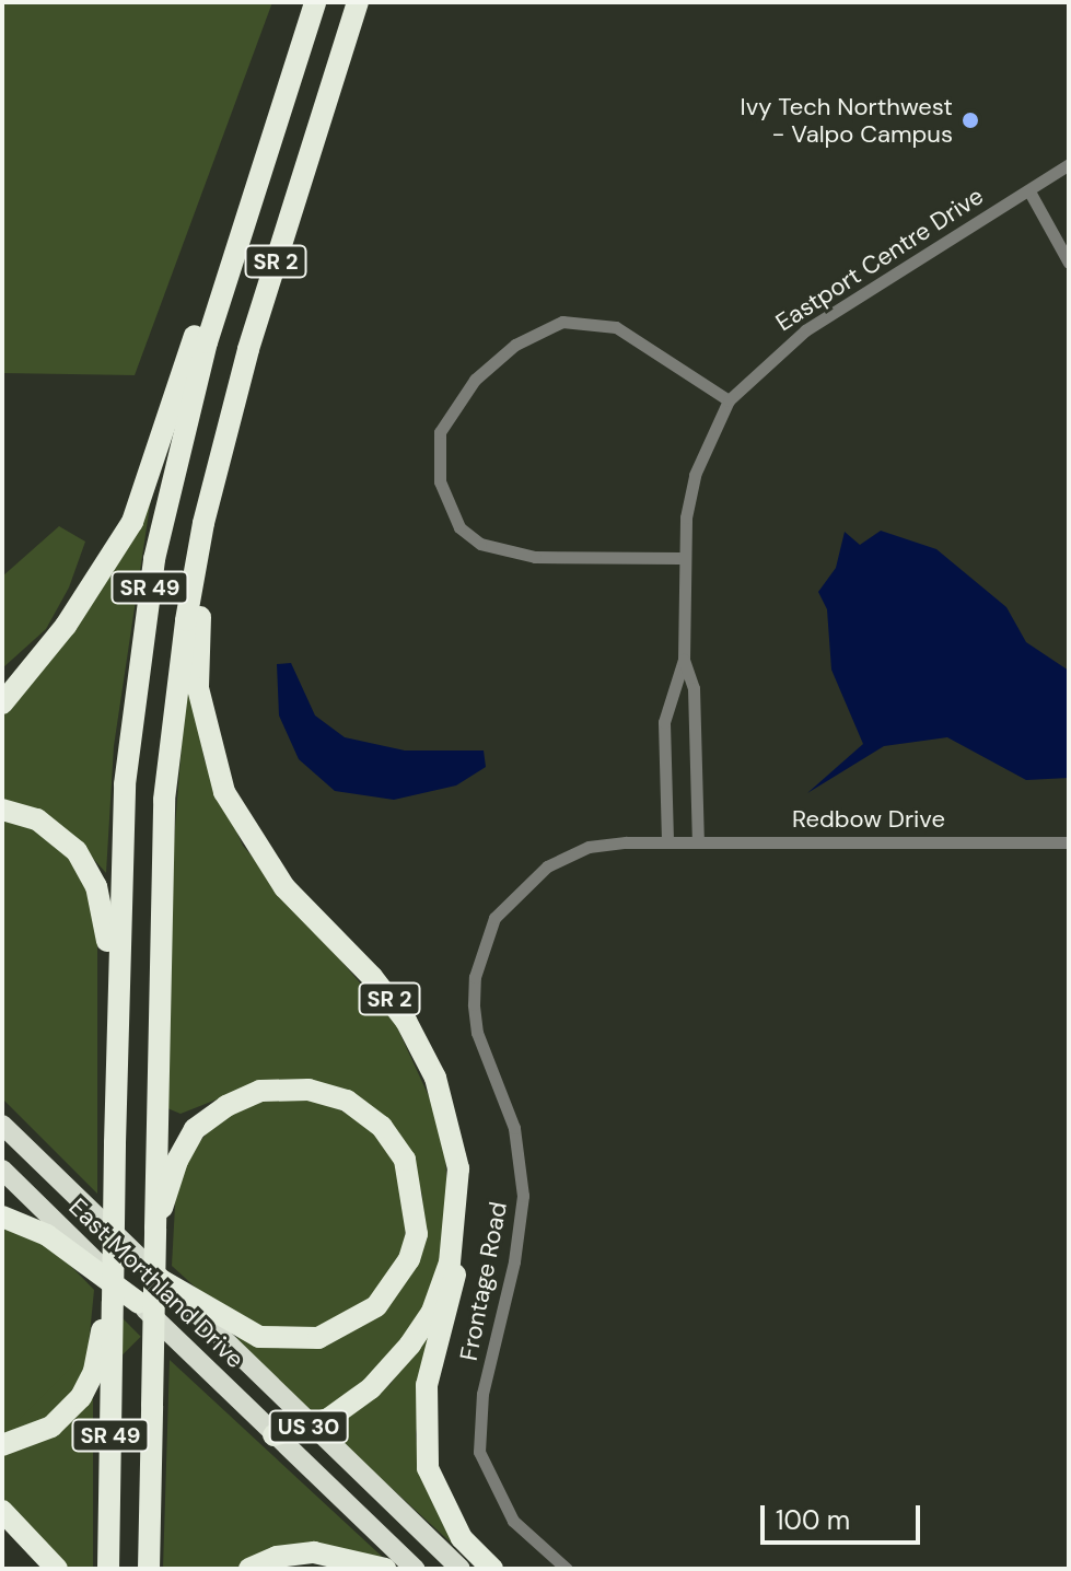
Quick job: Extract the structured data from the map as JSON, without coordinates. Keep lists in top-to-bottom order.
{
  "streets": {
    "highway": [
      "SR 2",
      "SR 49",
      "East Morthland Drive",
      "US 30"
    ],
    "street": ["Eastport Centre Drive", "Redbow Drive", "Frontage Road"]
  },
  "crossings": [
    ["Eastport Centre Drive", "Redbow Drive"],
    ["Eastport Centre Drive", "Frontage Road"],
    ["SR 2", "SR 49"],
    ["SR 2", "East Morthland Drive"],
    ["SR 2", "US 30"],
    ["Redbow Drive", "Frontage Road"],
    ["East Morthland Drive", "US 30"]
  ],
  "places": ["Ivy Tech Northwest - Valpo Campus"],
  "scale_bar": "100 m"
}
